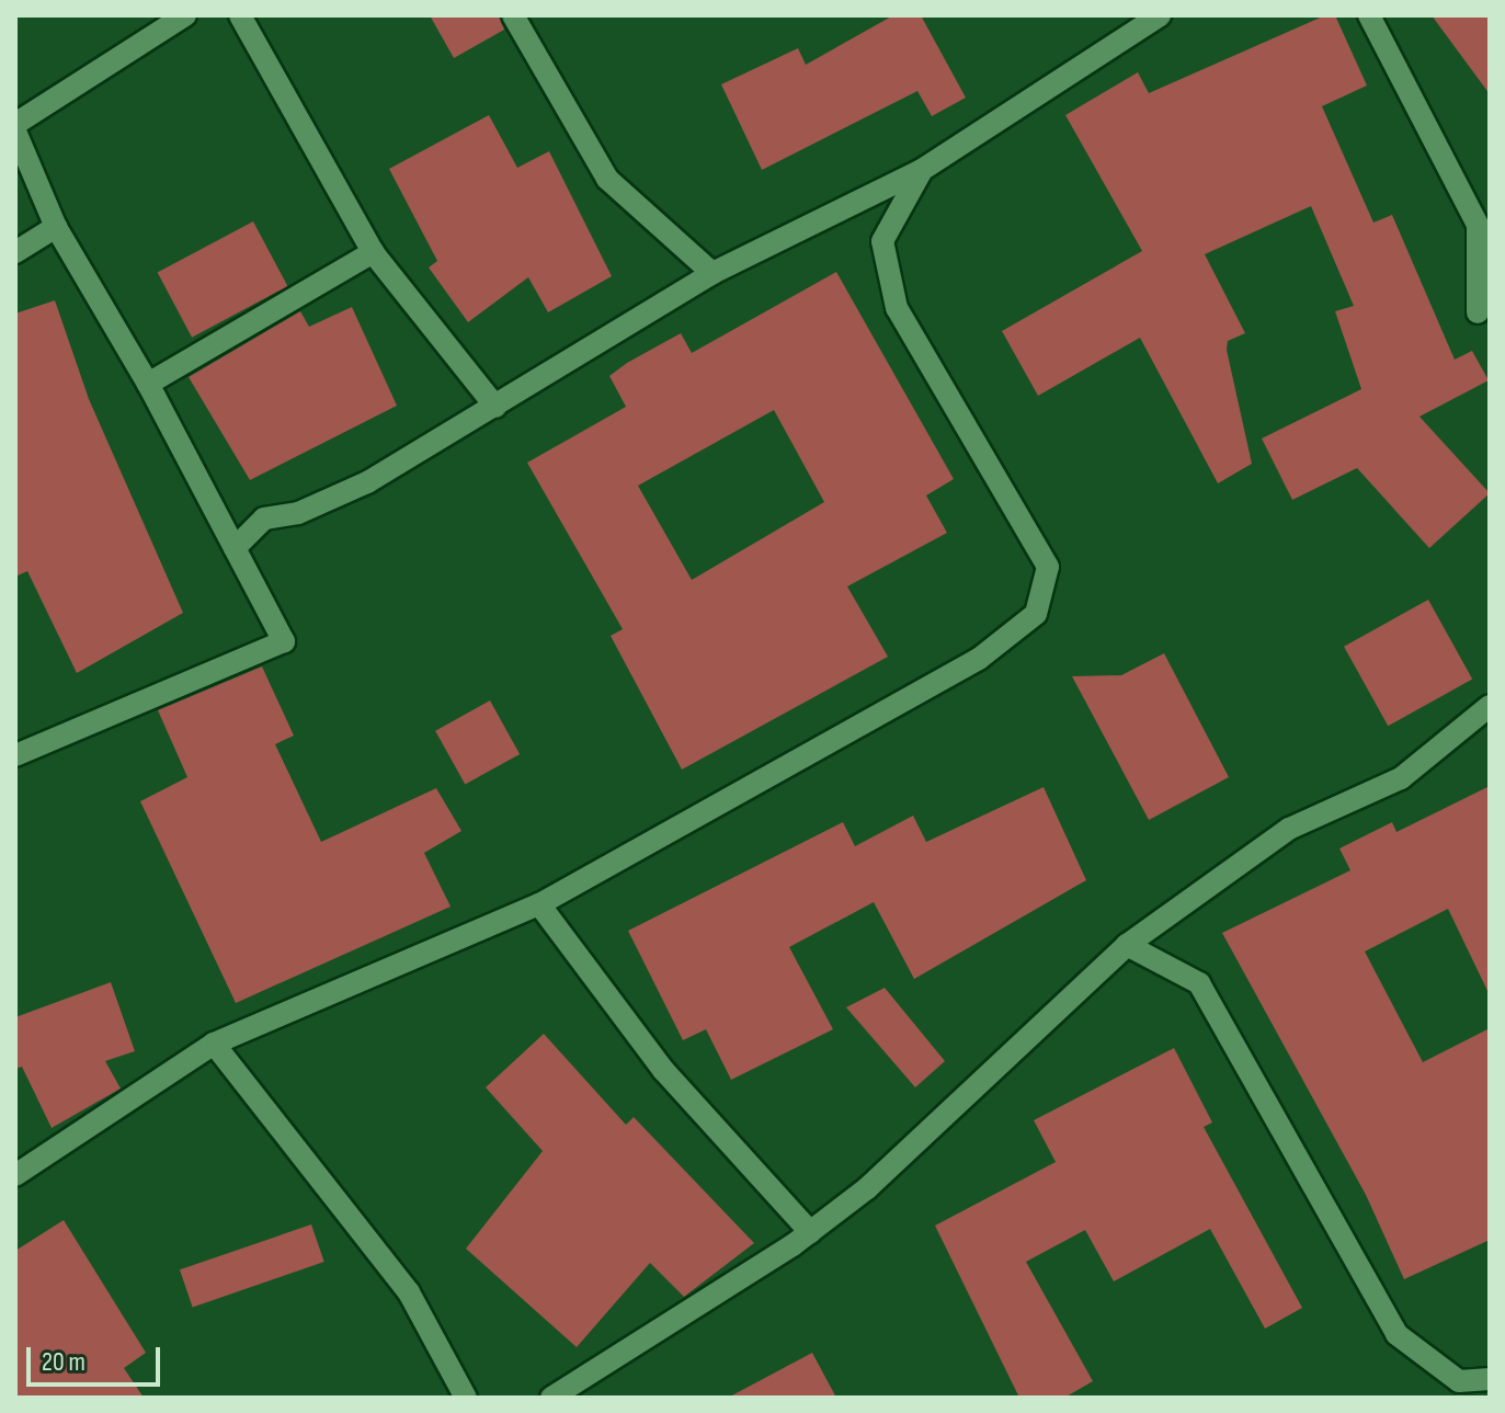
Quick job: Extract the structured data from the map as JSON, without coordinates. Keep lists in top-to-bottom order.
{
  "scale_bar": "20 m"
}
